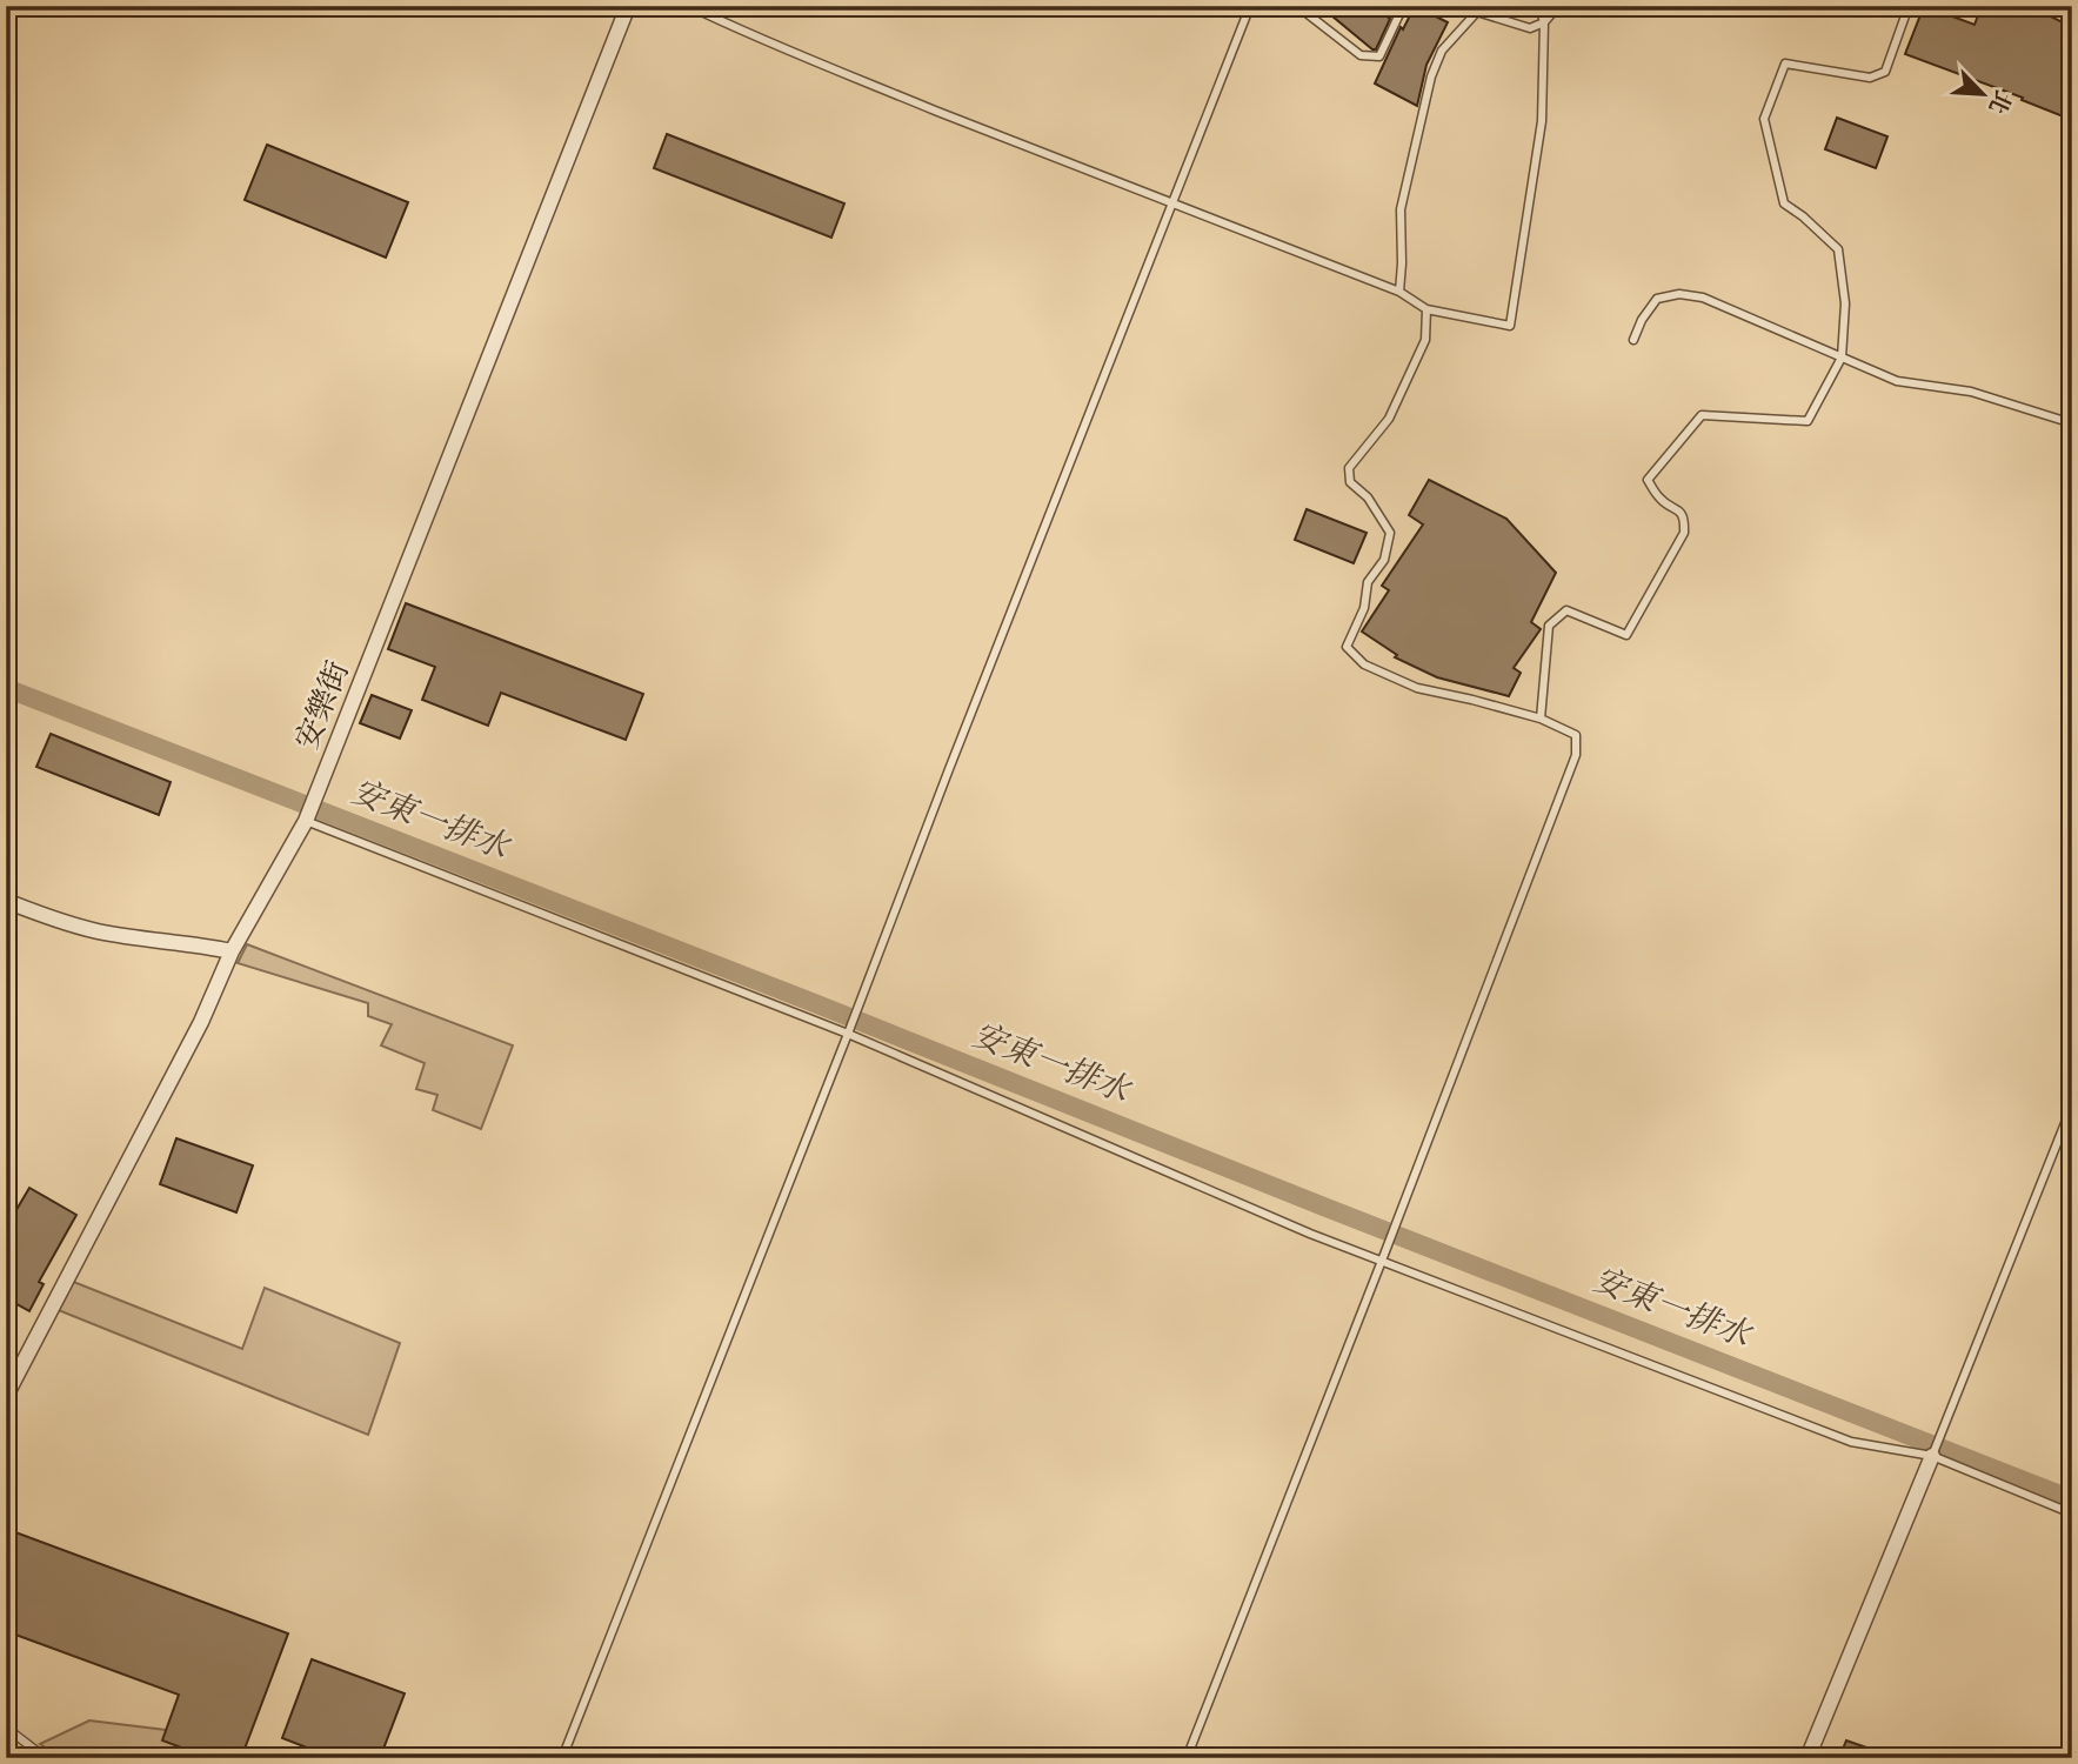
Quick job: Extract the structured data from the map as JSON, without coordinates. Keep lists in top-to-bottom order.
{
  "streets": {
    "street": ["安樂街"]
  },
  "water": ["安東一排水"],
  "north": "bottom right"
}
